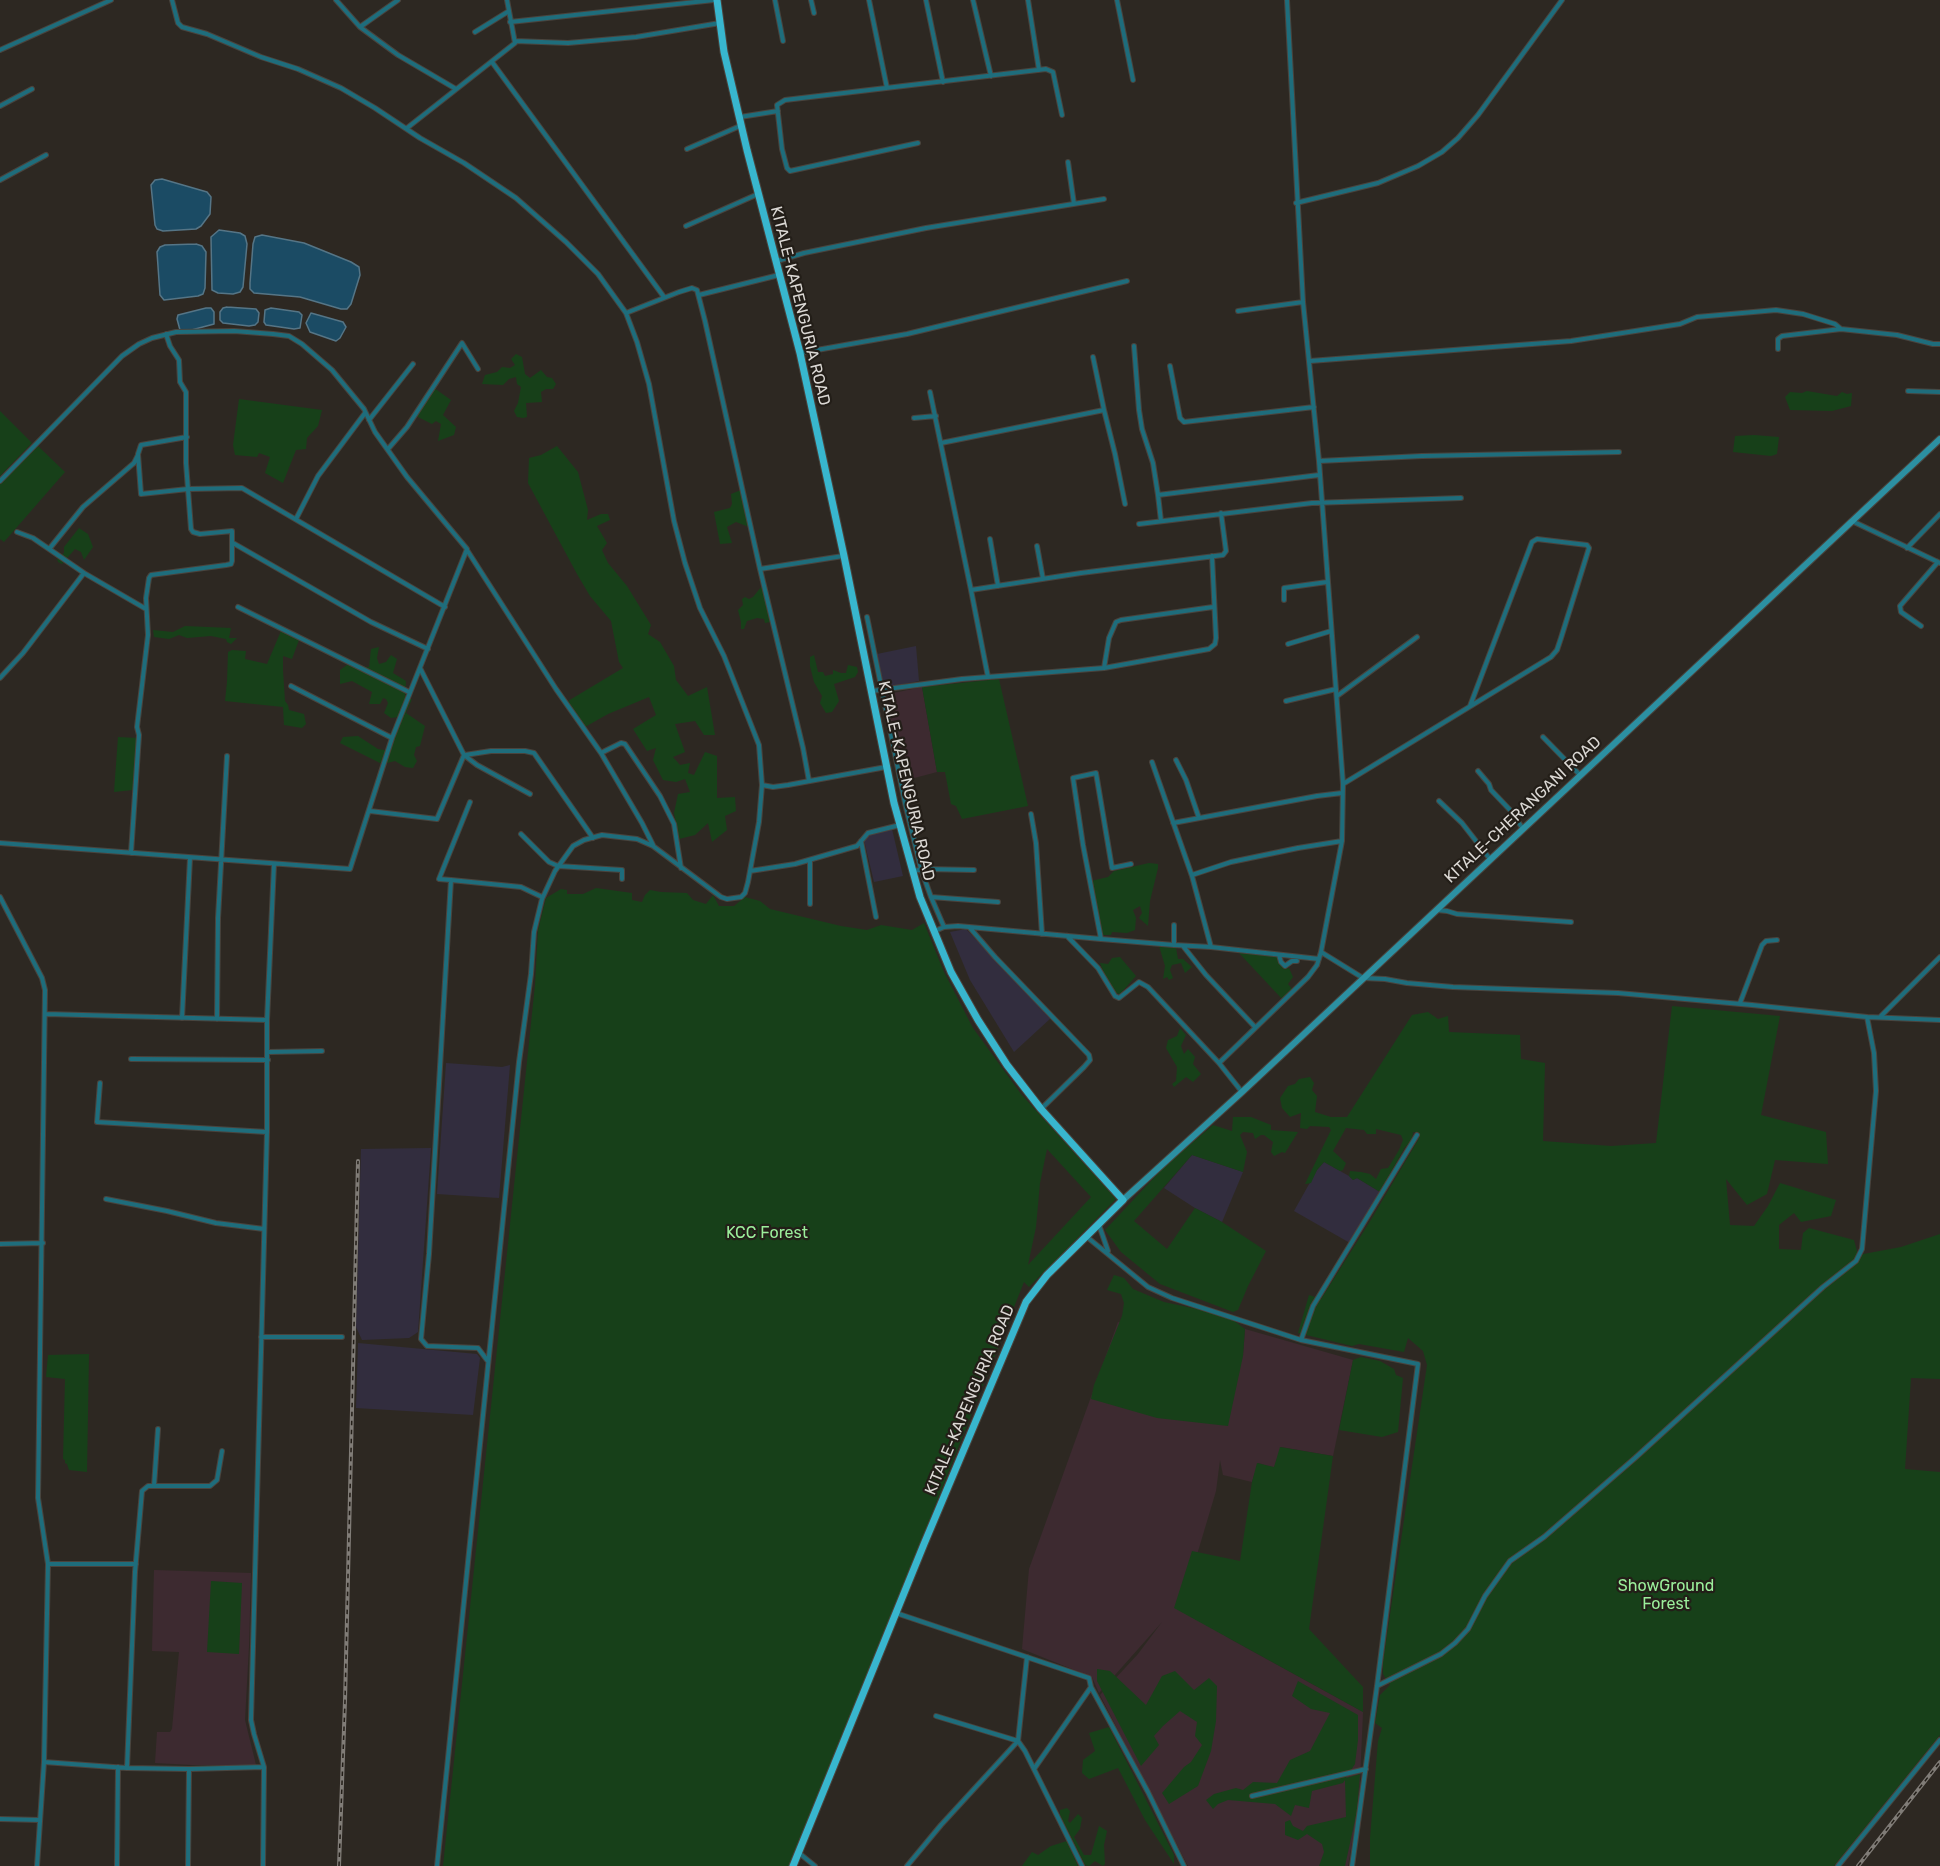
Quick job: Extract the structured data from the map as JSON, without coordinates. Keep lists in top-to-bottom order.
{
  "streets": {
    "highway": ["KITALE-KAPENGURIA ROAD"],
    "main road": ["KITALE-CHERANGANI ROAD"]
  },
  "crossings": [
    ["KITALE-KAPENGURIA ROAD", "KITALE-CHERANGANI ROAD"]
  ],
  "parks": ["KCC Forest", "ShowGround Forest"]
}
